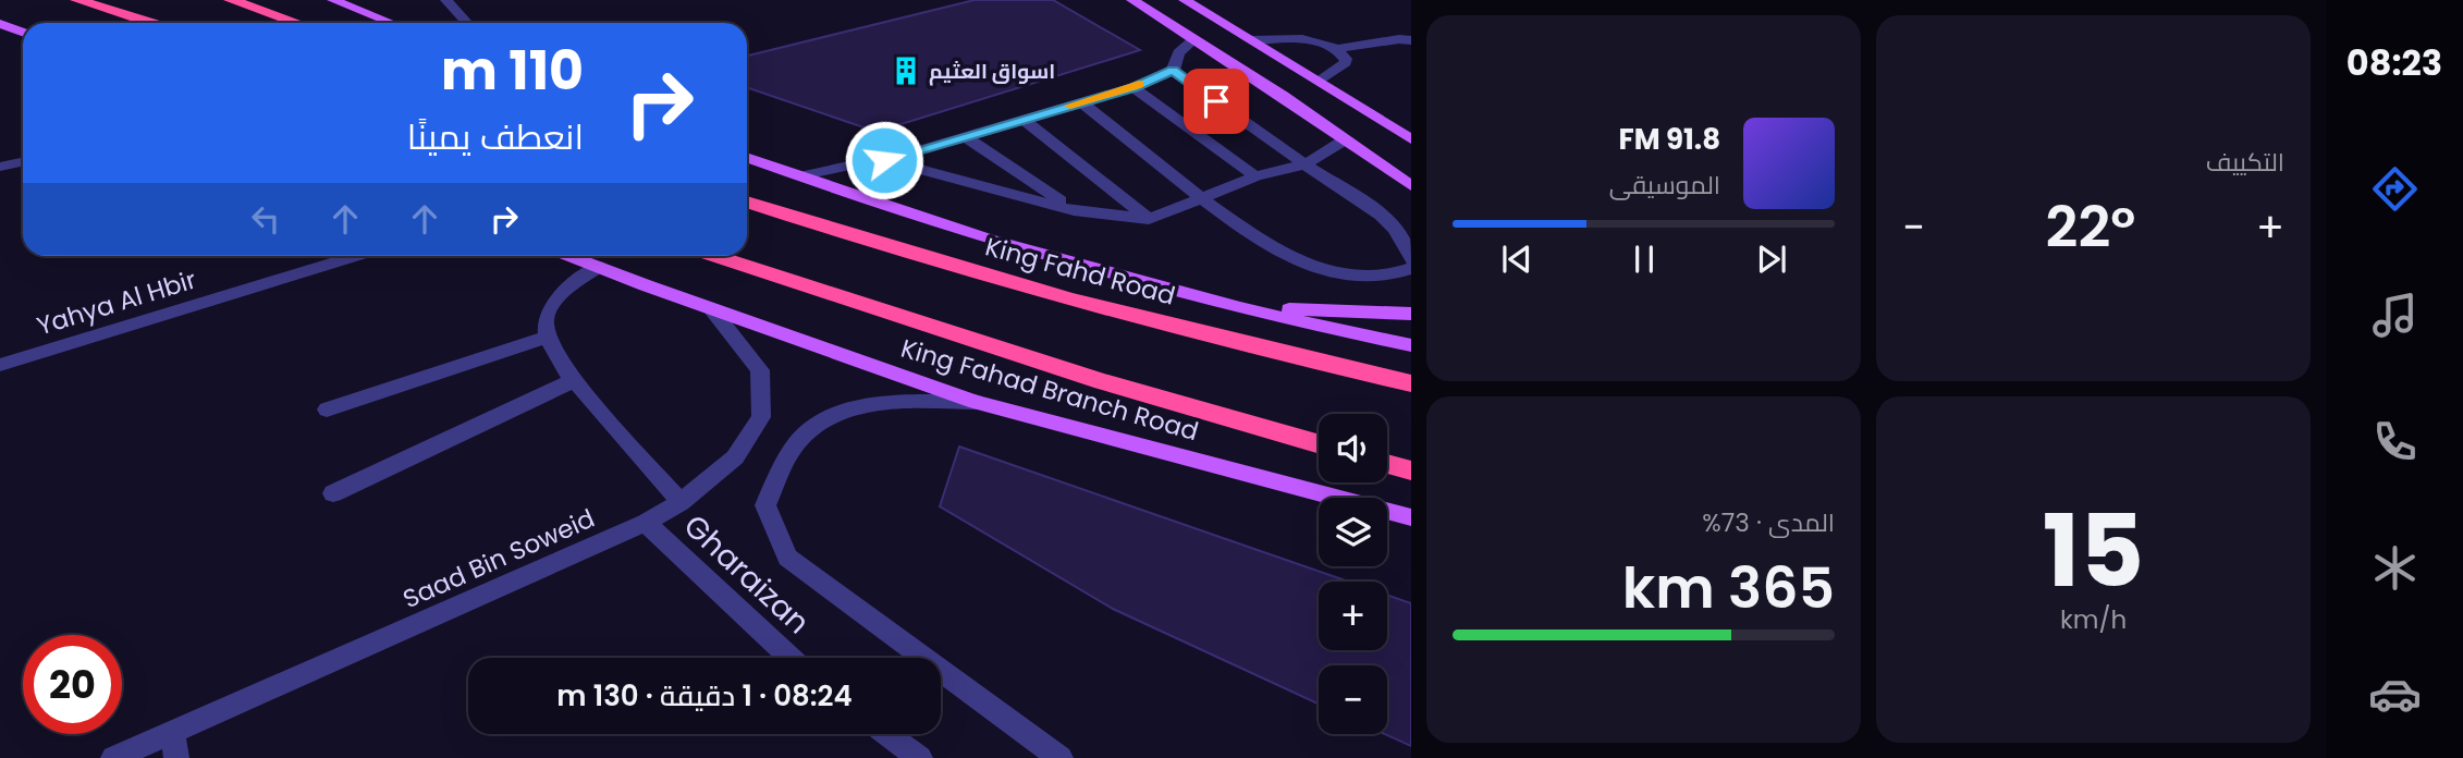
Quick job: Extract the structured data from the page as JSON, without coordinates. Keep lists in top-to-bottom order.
{
  "streets": {
    "highway": ["King Fahd Road"],
    "main road": ["King Fahad Branch Road"],
    "street": ["Yahya Al Hbir", "Saad Bin Soweid", "Gharaizan"]
  },
  "crossings": [
    ["King Fahad Branch Road", "Saad Bin Soweid"],
    ["King Fahad Branch Road", "Gharaizan"],
    ["Saad Bin Soweid", "Gharaizan"]
  ],
  "places": {
    "building": ["اسواق العثيم"]
  },
  "page": {
    "tabs": "08:23",
    "tile": [
      "التكييف",
      ["15", "km/h"],
      ["المدى · 73%", "365 km"]
    ],
    "turn": ["110 m", "انعطف يمينًا"],
    "song": ["91.8 FM", "الموسيقى"],
    "heat": ["−", "22°", "+"],
    "map_buttons": ["+", "−"],
    "limit": "20",
    "trip": "08:24 · 1 دقيقة · 130 m"
  }
}
